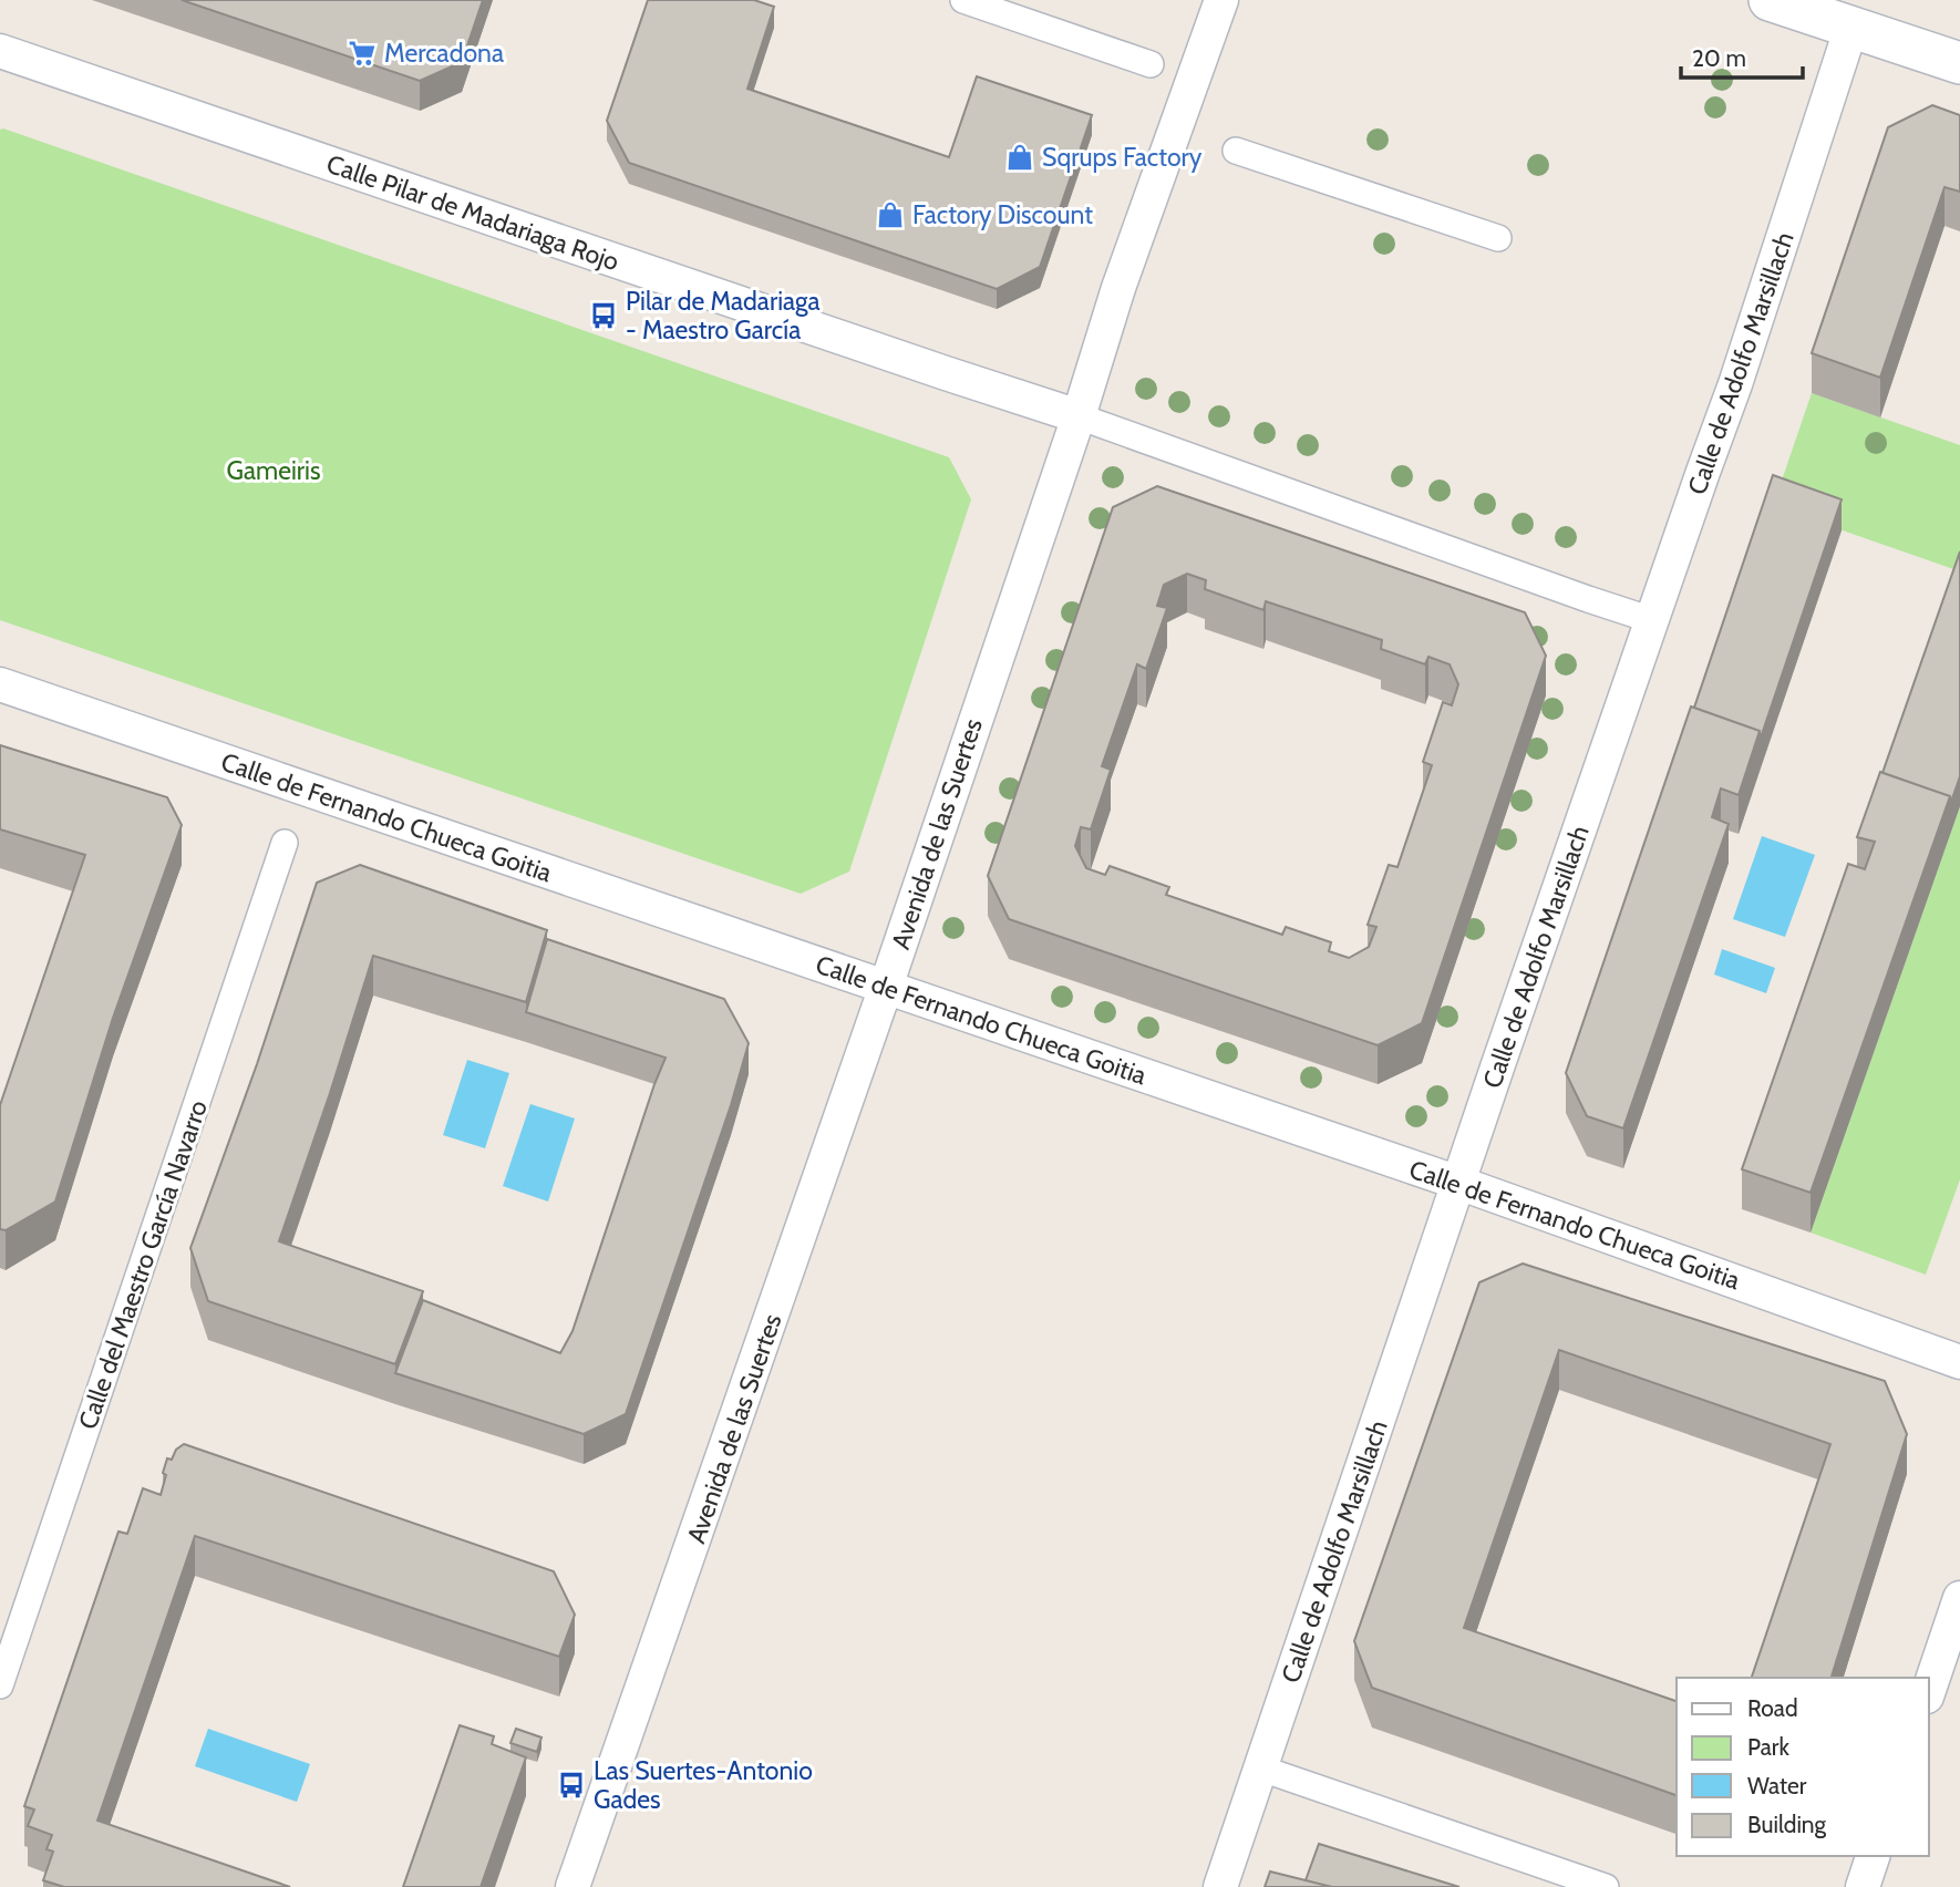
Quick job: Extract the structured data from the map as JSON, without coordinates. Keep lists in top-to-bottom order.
{
  "streets": {
    "street": [
      "Calle Pilar de Madariaga Rojo",
      "Calle de Adolfo Marsillach",
      "Calle de Fernando Chueca Goitia",
      "Avenida de las Suertes",
      "Calle del Maestro García Navarro"
    ]
  },
  "crossings": [
    ["Calle Pilar de Madariaga Rojo", "Avenida de las Suertes"],
    ["Calle de Adolfo Marsillach", "Calle de Fernando Chueca Goitia"],
    ["Calle de Fernando Chueca Goitia", "Avenida de las Suertes"]
  ],
  "parks": ["Gameiris"],
  "places": {
    "supermarket": ["Mercadona"],
    "shop": ["Sqrups Factory", "Factory Discount"],
    "bus stop": ["Pilar de Madariaga - Maestro García", "Las Suertes-Antonio Gades"]
  },
  "legend": [
    "Road",
    "Park",
    "Water",
    "Building"
  ],
  "scale_bar": "20 m"
}
